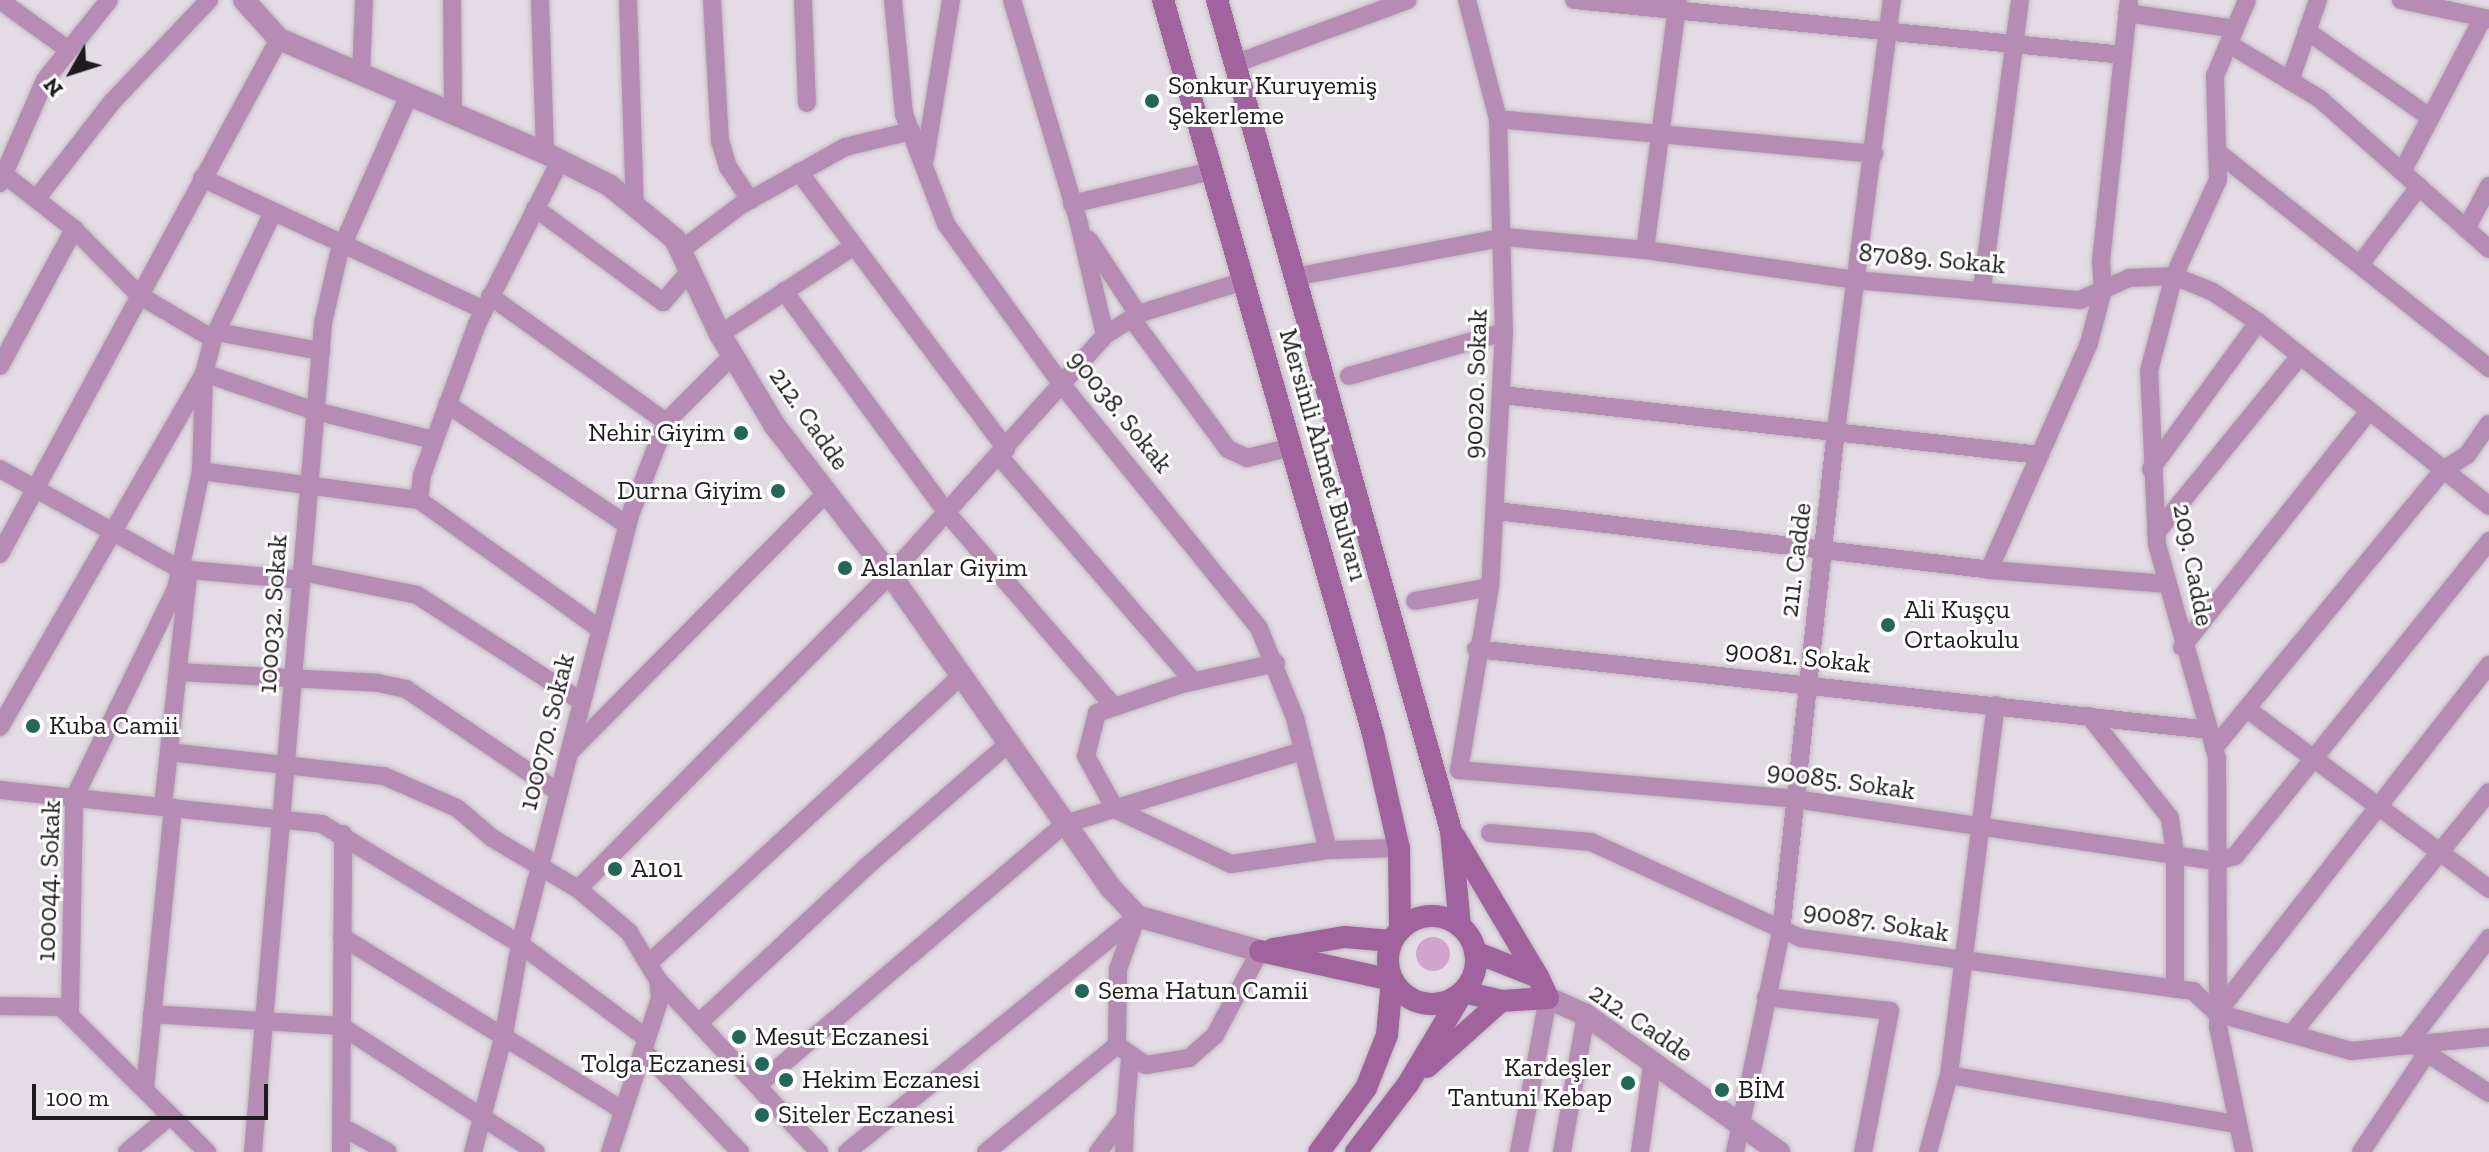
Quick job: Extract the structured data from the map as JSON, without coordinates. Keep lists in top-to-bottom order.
{
  "streets": {
    "main road": ["Mersinli Ahmet Bulvarı"],
    "street": [
      "87089. Sokak",
      "90020. Sokak",
      "90038. Sokak",
      "212. Cadde",
      "211. Cadde",
      "209. Cadde",
      "100032. Sokak",
      "90081. Sokak",
      "100070. Sokak",
      "90085. Sokak",
      "100044. Sokak",
      "90087. Sokak"
    ]
  },
  "crossings": [
    ["87089. Sokak", "90020. Sokak"],
    ["87089. Sokak", "Mersinli Ahmet Bulvarı"],
    ["87089. Sokak", "211. Cadde"],
    ["87089. Sokak", "209. Cadde"],
    ["90020. Sokak", "90081. Sokak"],
    ["90020. Sokak", "90085. Sokak"],
    ["212. Cadde", "211. Cadde"],
    ["212. Cadde", "100032. Sokak"],
    ["212. Cadde", "100070. Sokak"],
    ["211. Cadde", "90081. Sokak"],
    ["211. Cadde", "90085. Sokak"],
    ["211. Cadde", "90087. Sokak"],
    ["209. Cadde", "90081. Sokak"],
    ["209. Cadde", "90085. Sokak"],
    ["209. Cadde", "90087. Sokak"]
  ],
  "places": [
    "Sonkur Kuruyemiş Şekerleme",
    "Nehir Giyim",
    "Durna Giyim",
    "Aslanlar Giyim",
    "Ali Kuşçu Ortaokulu",
    "Kuba Camii",
    "A101",
    "Sema Hatun Camii",
    "Mesut Eczanesi",
    "Tolga Eczanesi",
    "Hekim Eczanesi",
    "Kardeşler Tantuni Kebap",
    "BİM",
    "Siteler Eczanesi"
  ],
  "scale_bar": "100 m",
  "north": "bottom left"
}
